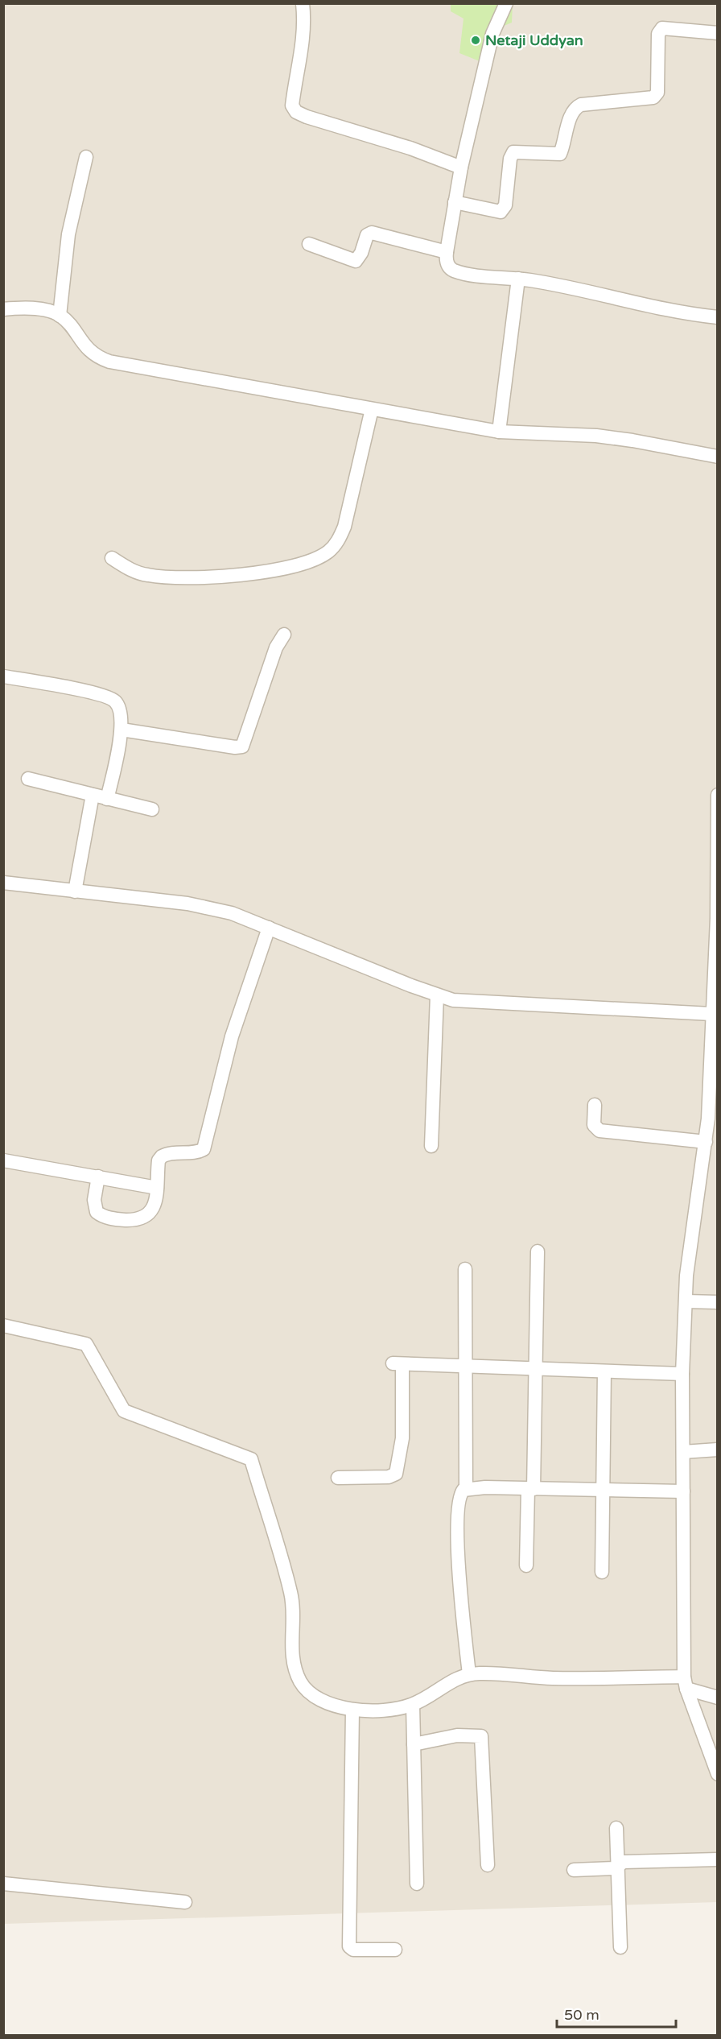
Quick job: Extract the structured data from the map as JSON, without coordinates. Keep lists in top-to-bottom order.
{
  "places": ["Netaji Uddyan"],
  "scale_bar": "50 m"
}
